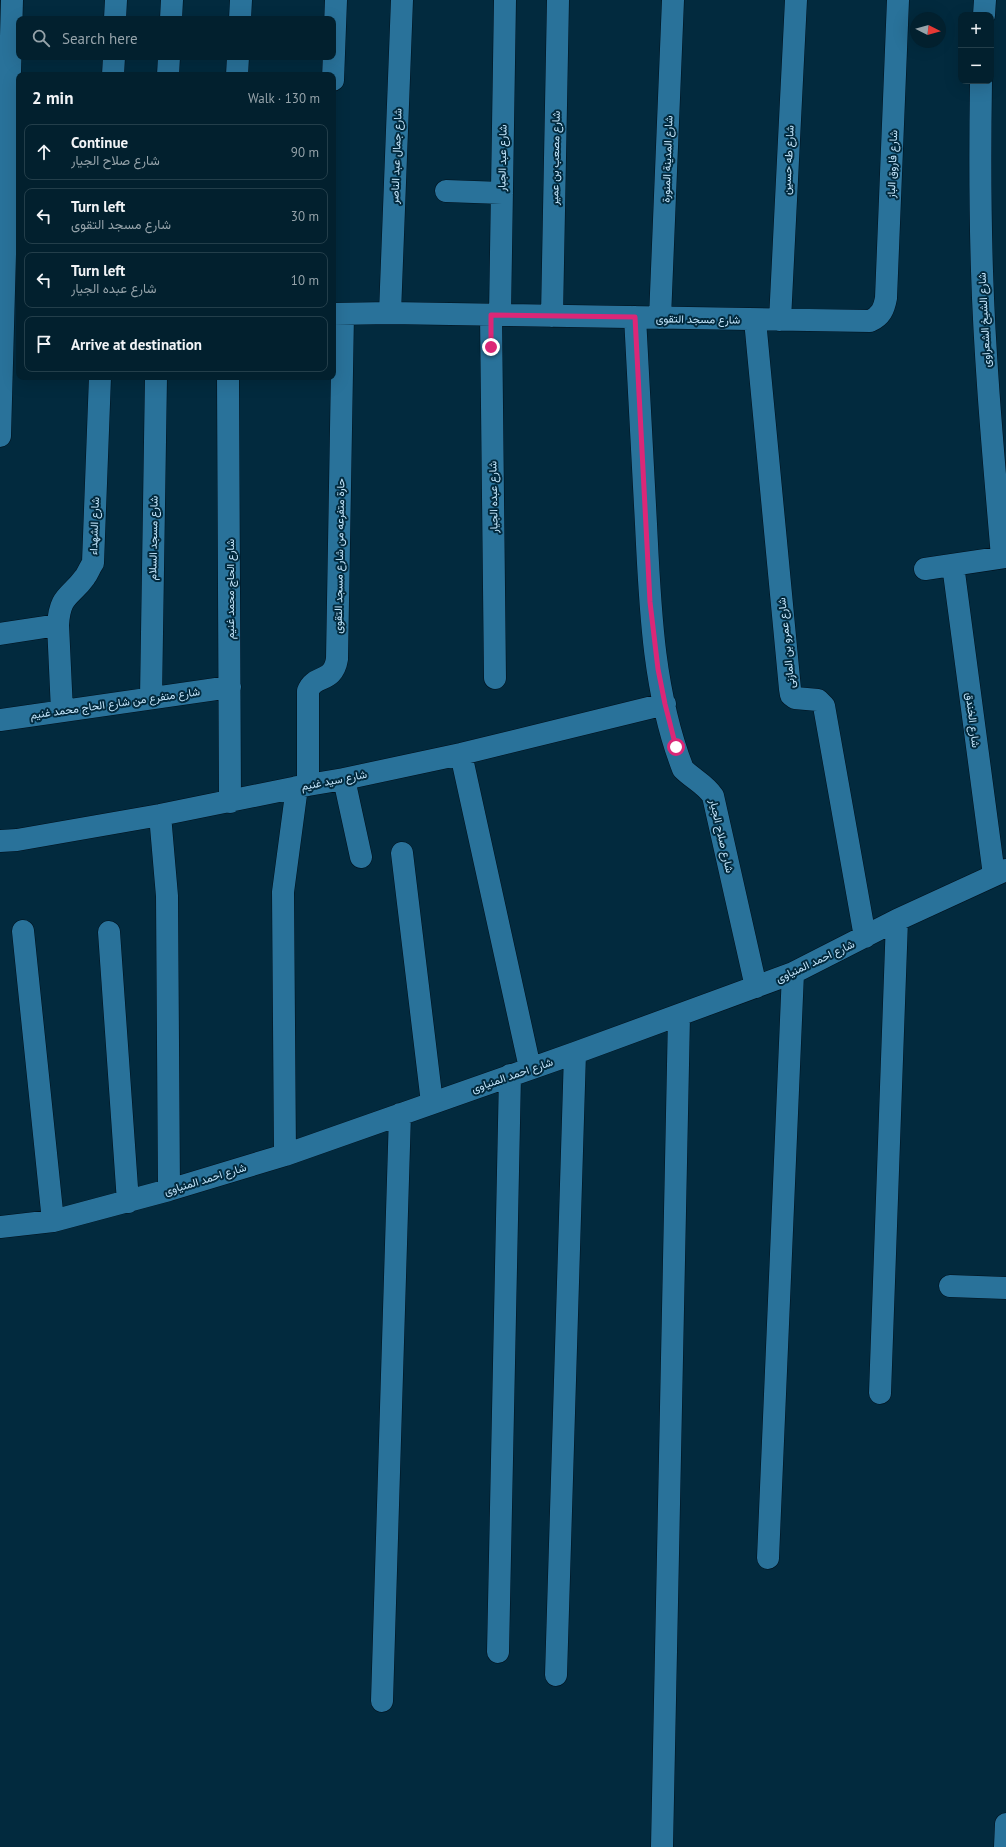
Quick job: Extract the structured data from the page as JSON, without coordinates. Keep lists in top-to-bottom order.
{
  "streets": {
    "street": [
      "شارع جمال عبد الناصر",
      "شارع عبد الجبار",
      "شارع مصعب بن عمير",
      "شارع المدينة المنورة",
      "شارع طه حسين",
      "شارع فاروق الباز",
      "شارع مسجد التقوى",
      "شارع الشيخ الشعراوى",
      "شارع عبده الجيار",
      "شارع الشهداء",
      "شارع مسجد السلام",
      "حارة متفرعه من شارع مسجد التقوى",
      "شارع الحاج محمد غنيم",
      "شارع عمرو بن المازنى",
      "شارع متفرع من شارع الحاج محمد غنيم",
      "شارع الخندق",
      "شارع سيد غنيم",
      "شارع صلاح الجيار",
      "شارع احمد المنياوى"
    ]
  },
  "crossings": [
    ["شارع جمال عبد الناصر", "شارع مسجد التقوى"],
    ["شارع عبد الجبار", "شارع مسجد التقوى"],
    ["شارع عبد الجبار", "شارع عبده الجيار"],
    ["شارع مصعب بن عمير", "شارع مسجد التقوى"],
    ["شارع المدينة المنورة", "شارع مسجد التقوى"],
    ["شارع طه حسين", "شارع مسجد التقوى"],
    ["شارع فاروق الباز", "شارع مسجد التقوى"],
    ["شارع مسجد التقوى", "شارع عبده الجيار"],
    ["شارع مسجد التقوى", "حارة متفرعه من شارع مسجد التقوى"],
    ["شارع مسجد التقوى", "شارع عمرو بن المازنى"],
    ["شارع مسجد التقوى", "شارع صلاح الجيار"],
    ["شارع الشهداء", "شارع متفرع من شارع الحاج محمد غنيم"],
    ["شارع مسجد السلام", "شارع متفرع من شارع الحاج محمد غنيم"],
    ["حارة متفرعه من شارع مسجد التقوى", "شارع سيد غنيم"],
    ["حارة متفرعه من شارع مسجد التقوى", "شارع احمد المنياوى"],
    ["شارع الحاج محمد غنيم", "شارع متفرع من شارع الحاج محمد غنيم"],
    ["شارع الحاج محمد غنيم", "شارع سيد غنيم"],
    ["شارع عمرو بن المازنى", "شارع احمد المنياوى"],
    ["شارع الخندق", "شارع احمد المنياوى"],
    ["شارع سيد غنيم", "شارع صلاح الجيار"],
    ["شارع صلاح الجيار", "شارع احمد المنياوى"]
  ],
  "north": "right",
  "page": {
    "map_buttons": ["+", "−"],
    "search": "Search here",
    "heading": ["2 min", "Walk · 130 m"],
    "list": [
      ["Continue", "شارع صلاح الجيار", "90 m"],
      ["Turn left", "شارع مسجد التقوى", "30 m"],
      ["Turn left", "شارع عبده الجيار", "10 m"],
      "Arrive at destination"
    ]
  }
}
